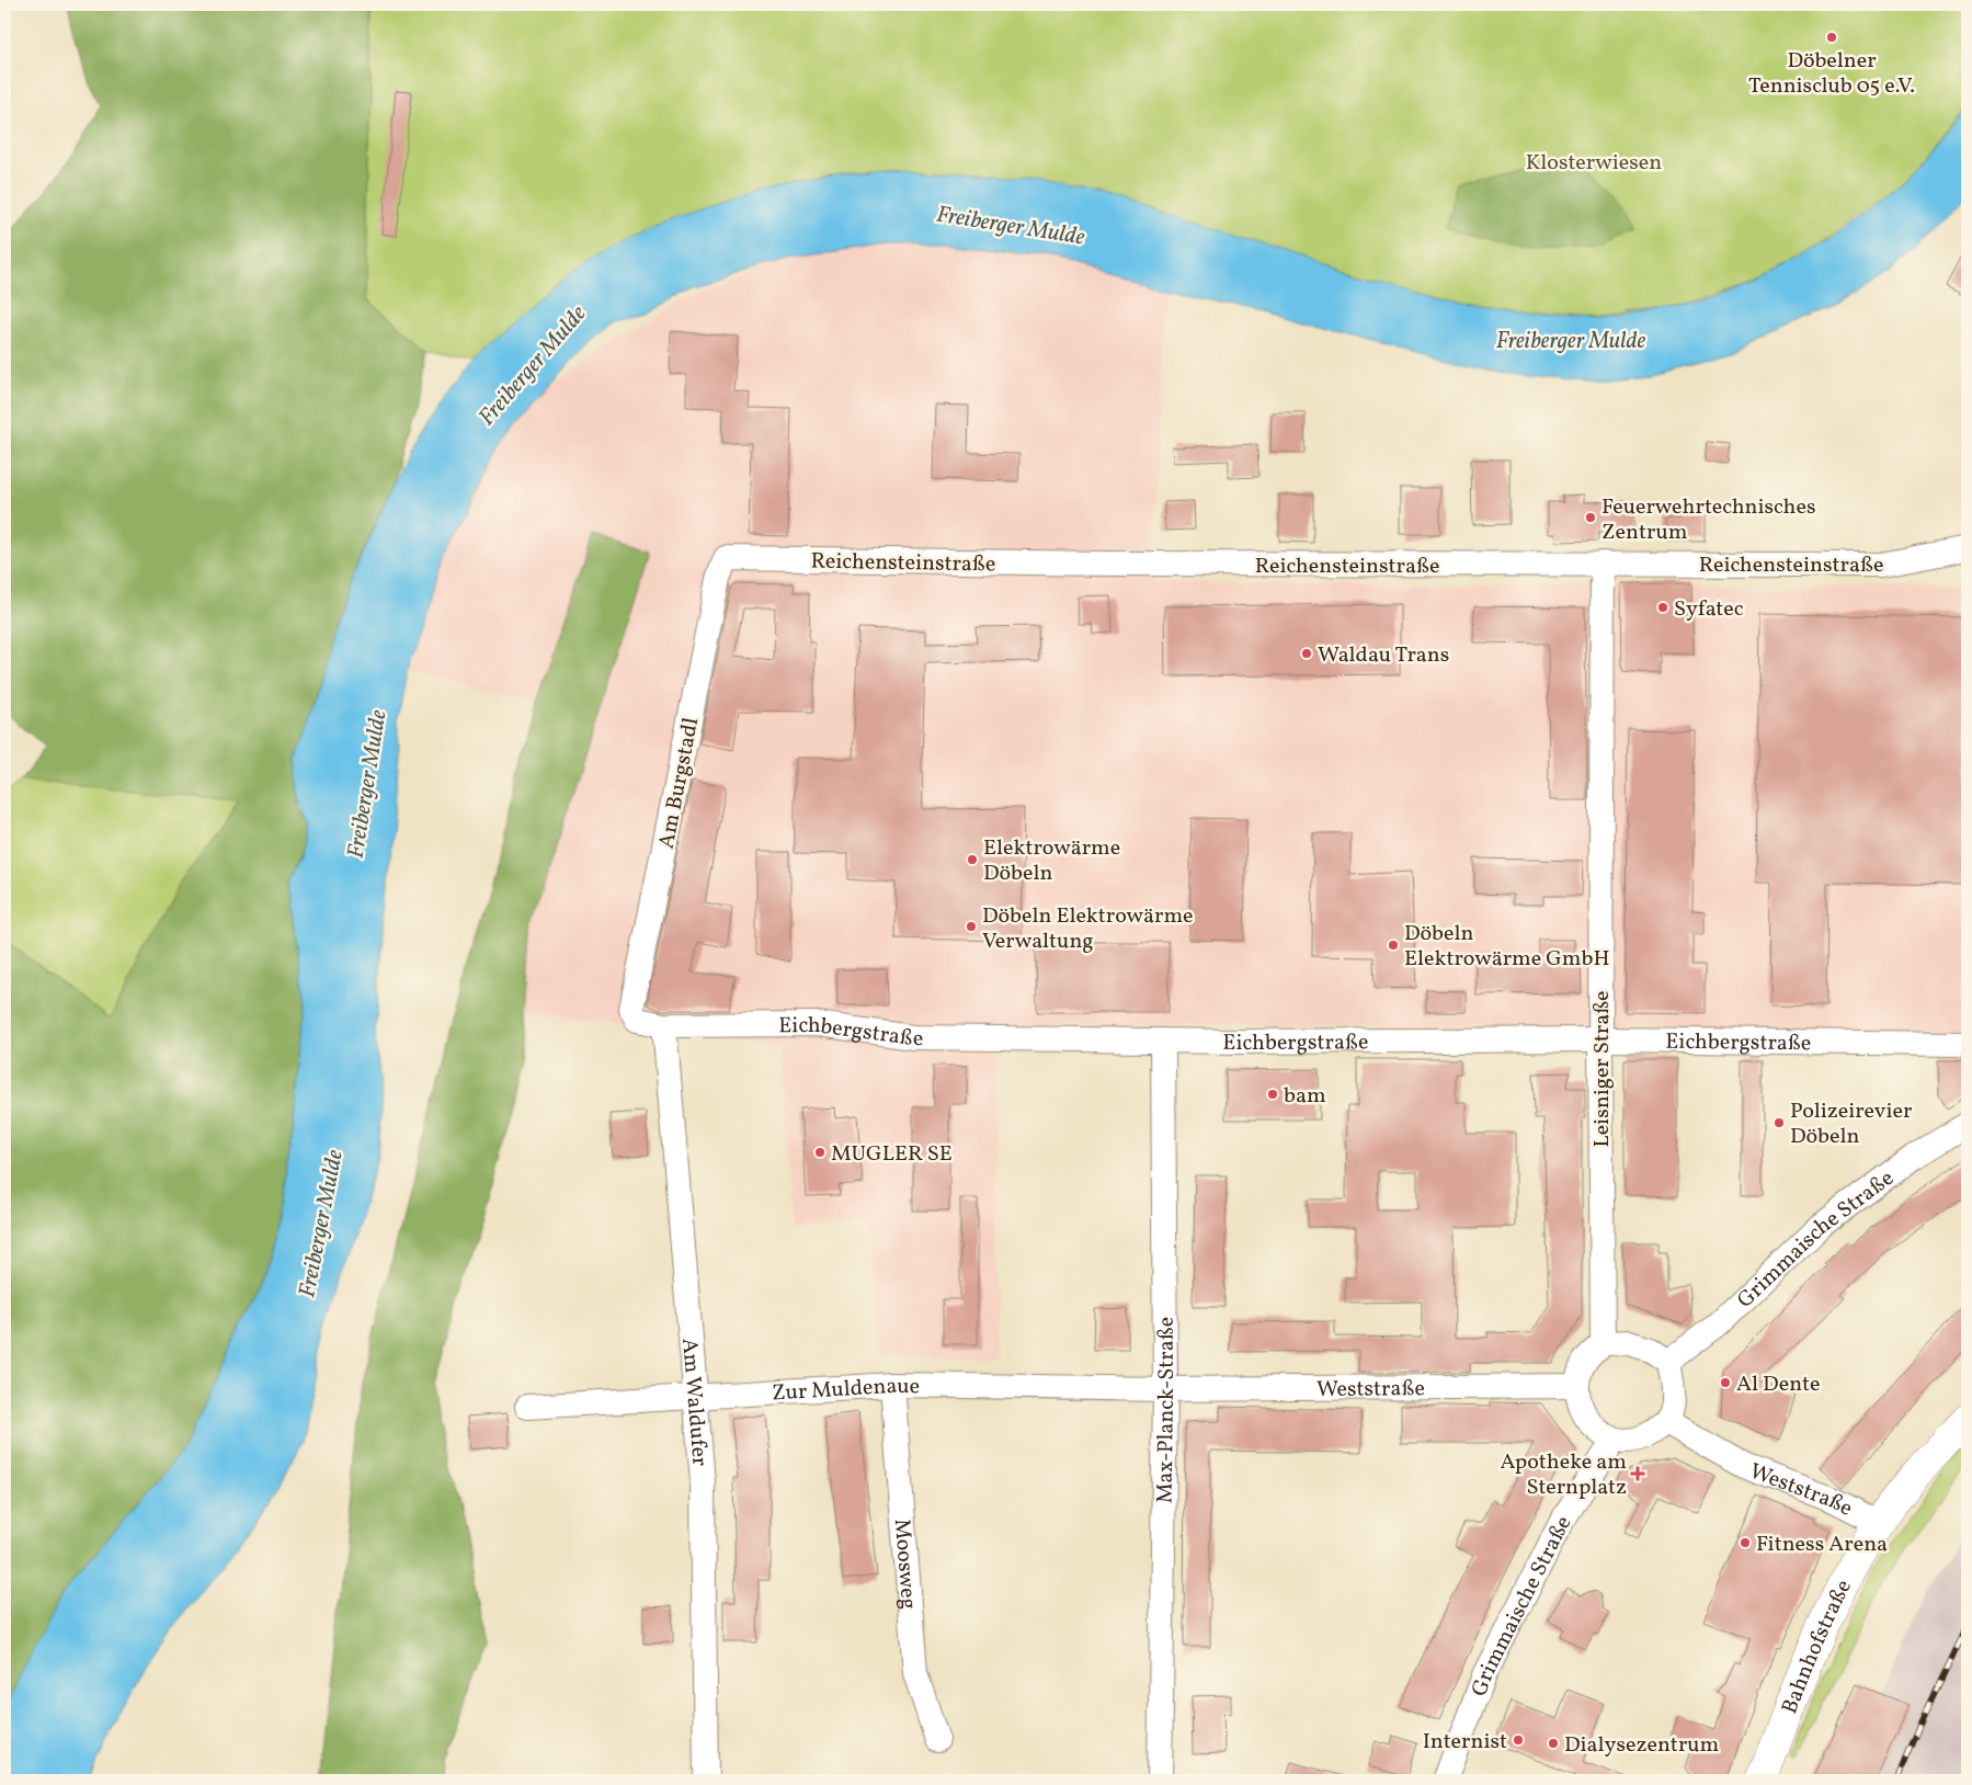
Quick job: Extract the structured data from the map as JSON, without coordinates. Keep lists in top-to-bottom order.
{
  "streets": {
    "main road": ["Bahnhofstraße"],
    "street": [
      "Reichensteinstraße",
      "Am Burgstadl",
      "Eichbergstraße",
      "Leisniger Straße",
      "Grimmaische Straße",
      "Weststraße",
      "Zur Muldenaue",
      "Am Waldufer",
      "Max-Planck-Straße",
      "Moosweg"
    ]
  },
  "crossings": [
    ["Reichensteinstraße", "Am Burgstadl"],
    ["Reichensteinstraße", "Leisniger Straße"],
    ["Am Burgstadl", "Eichbergstraße"],
    ["Eichbergstraße", "Leisniger Straße"],
    ["Eichbergstraße", "Am Waldufer"],
    ["Eichbergstraße", "Max-Planck-Straße"],
    ["Leisniger Straße", "Grimmaische Straße"],
    ["Leisniger Straße", "Weststraße"],
    ["Grimmaische Straße", "Weststraße"],
    ["Weststraße", "Zur Muldenaue"],
    ["Weststraße", "Max-Planck-Straße"],
    ["Weststraße", "Bahnhofstraße"],
    ["Zur Muldenaue", "Am Waldufer"],
    ["Zur Muldenaue", "Max-Planck-Straße"],
    ["Zur Muldenaue", "Moosweg"]
  ],
  "water": ["Freiberger Mulde"],
  "parks": ["Klosterwiesen"],
  "places": {
    "other": [
      "Döbelner Tennisclub 05 e.V.",
      "Feuerwehrtechnisches Zentrum",
      "Syfatec",
      "Waldau Trans",
      "Elektrowärme Döbeln",
      "Döbeln Elektrowärme Verwaltung",
      "Döbeln Elektrowärme GmbH",
      "bam",
      "Polizeirevier Döbeln",
      "MUGLER SE",
      "Al Dente",
      "Fitness Arena",
      "Internist",
      "Dialysezentrum"
    ],
    "health": ["Apotheke am Sternplatz"]
  }
}
